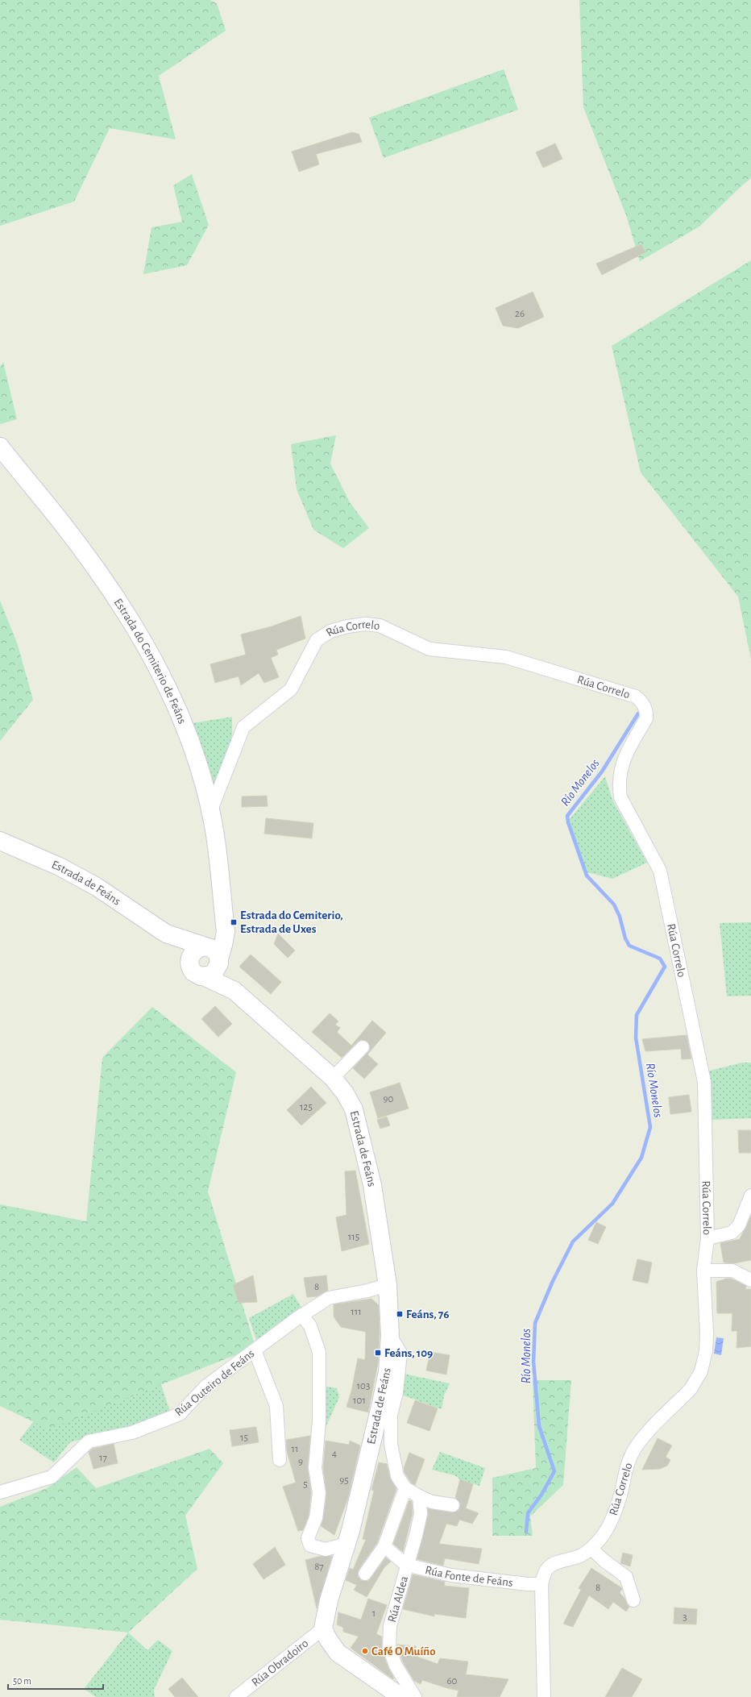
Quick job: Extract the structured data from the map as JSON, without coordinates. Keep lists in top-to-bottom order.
{
  "streets": {
    "street": [
      "Rúa Correlo",
      "Estrada do Cemiterio de Feáns",
      "Estrada de Feáns",
      "Rúa Outeiro de Feáns",
      "Rúa Fonte de Feáns",
      "Rúa Aldea",
      "Rúa Obradoiro"
    ]
  },
  "crossings": [
    ["Rúa Correlo", "Estrada do Cemiterio de Feáns"],
    ["Rúa Correlo", "Rúa Fonte de Feáns"],
    ["Estrada do Cemiterio de Feáns", "Estrada de Feáns"],
    ["Estrada de Feáns", "Rúa Outeiro de Feáns"],
    ["Estrada de Feáns", "Rúa Obradoiro"],
    ["Rúa Fonte de Feáns", "Rúa Aldea"]
  ],
  "water": ["Río Monelos"],
  "places": {
    "transit": ["Estrada do Cemiterio, Estrada de Uxes", "Feáns, 76", "Feáns, 109"],
    "other": ["Café O Muíño"]
  },
  "house_numbers": [
    "26",
    "90",
    "125",
    "115",
    "8",
    "111",
    "103",
    "101",
    "15",
    "11",
    "4",
    "17",
    "9",
    "95",
    "5",
    "87",
    "8",
    "1",
    "3",
    "60"
  ],
  "scale_bar": "50 m"
}
